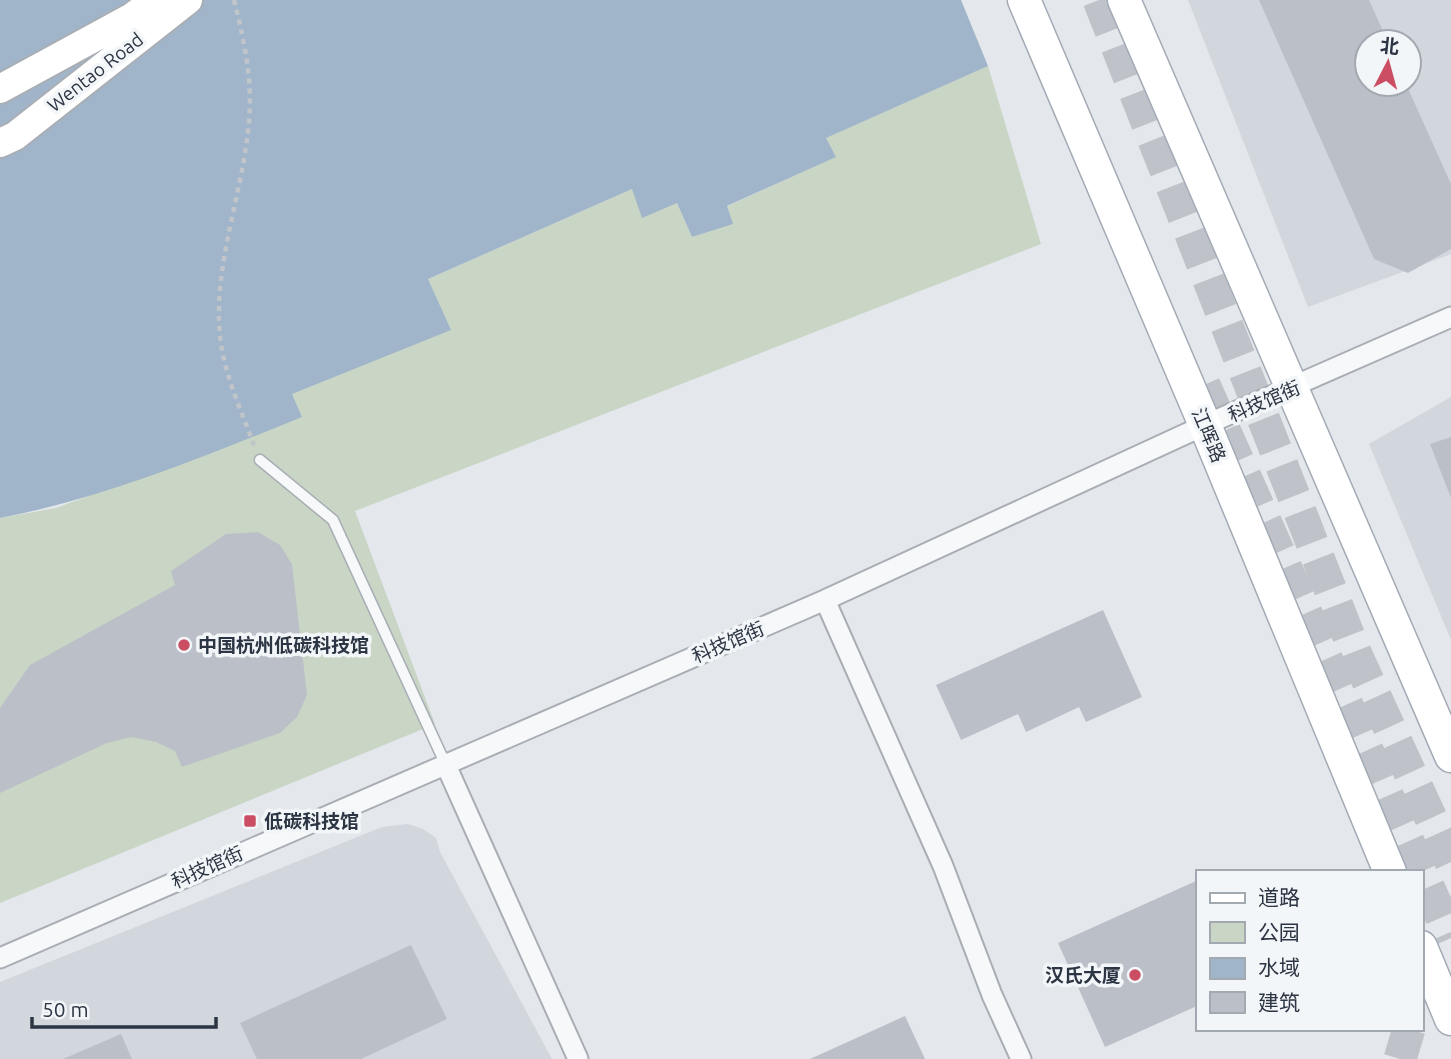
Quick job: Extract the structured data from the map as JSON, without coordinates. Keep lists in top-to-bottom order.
{
  "streets": {
    "main road": ["Wentao Road", "江晖路"],
    "street": ["科技馆街"]
  },
  "crossings": [
    ["科技馆街", "江晖路"]
  ],
  "places": {
    "other": ["中国杭州低碳科技馆", "汉氏大厦"],
    "transit": ["低碳科技馆"]
  },
  "legend": [
    "道路",
    "公园",
    "水域",
    "建筑"
  ],
  "scale_bar": "50 m",
  "north": "top"
}
